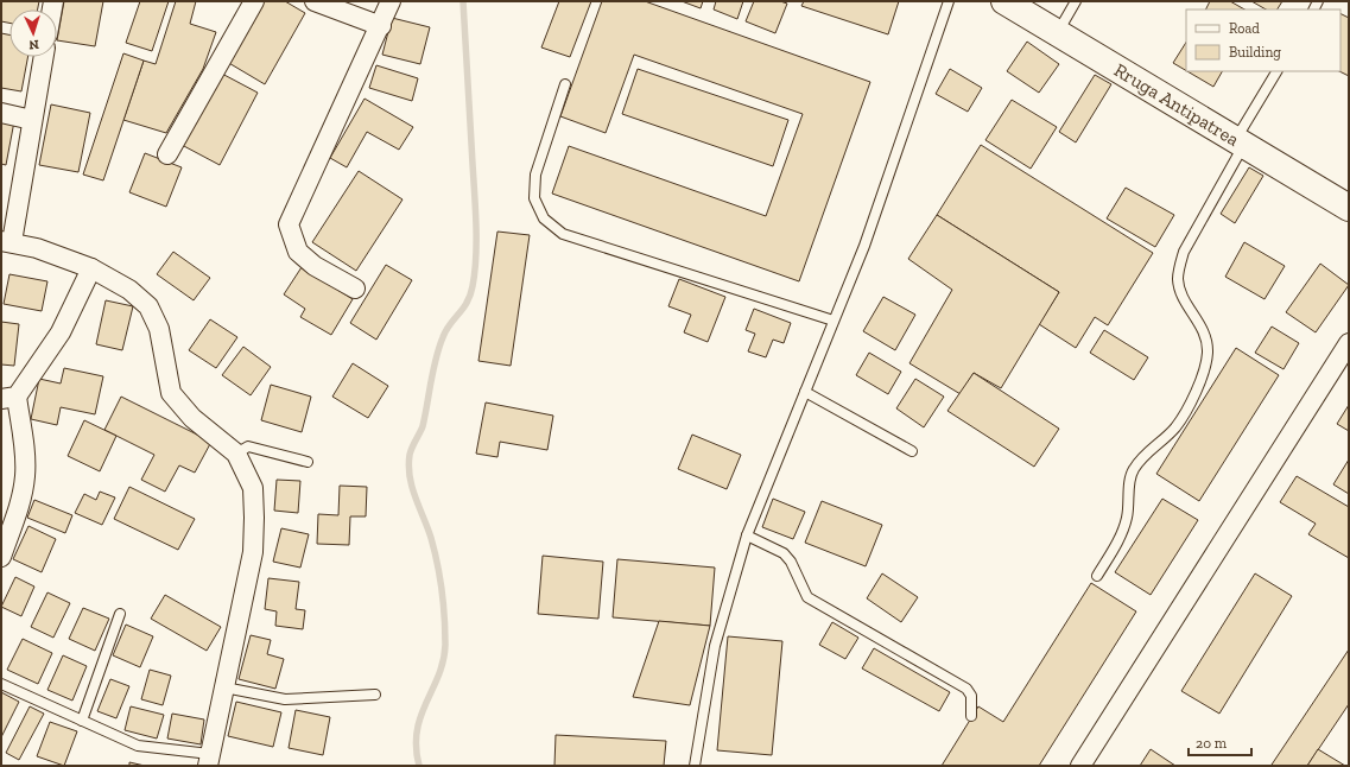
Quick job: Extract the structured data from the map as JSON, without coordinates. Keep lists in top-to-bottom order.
{
  "streets": {
    "main road": ["Rruga Antipatrea"]
  },
  "legend": ["Road", "Building"],
  "scale_bar": "20 m",
  "north": "bottom"
}
